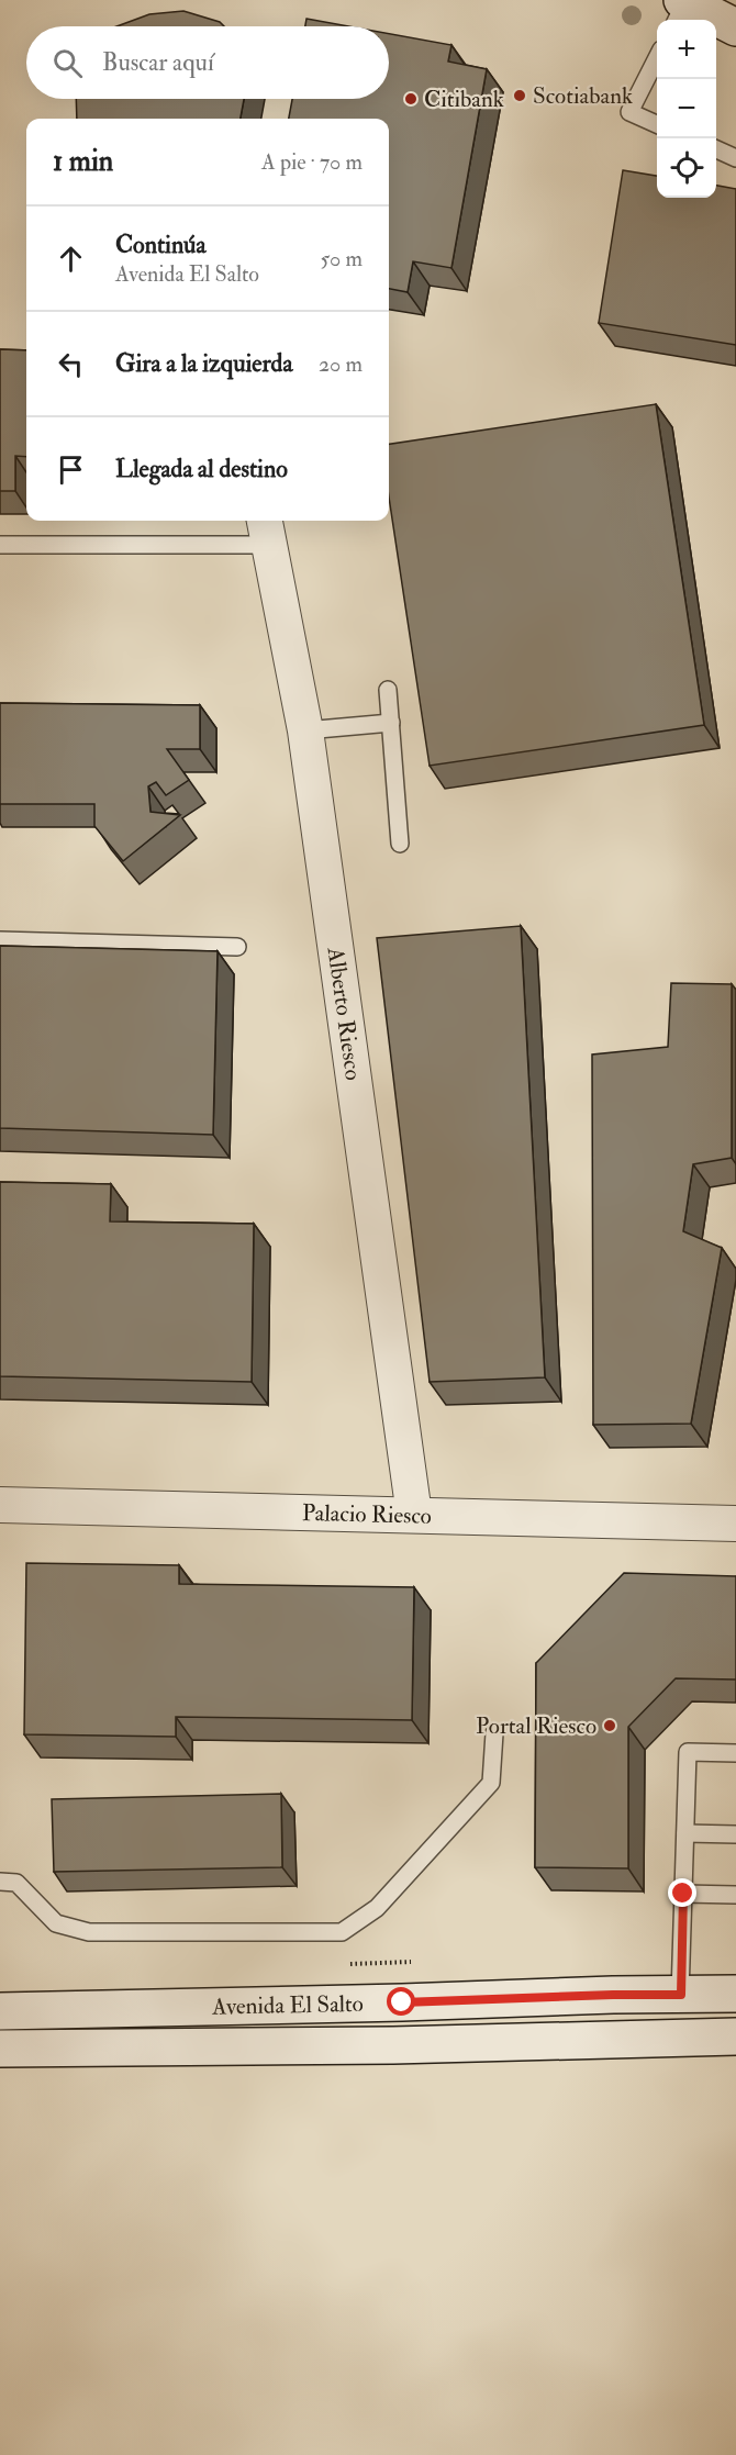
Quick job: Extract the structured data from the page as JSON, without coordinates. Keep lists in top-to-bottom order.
{
  "streets": {
    "main road": ["Avenida El Salto"],
    "street": ["Alberto Riesco", "Palacio Riesco"]
  },
  "crossings": [
    ["Alberto Riesco", "Palacio Riesco"]
  ],
  "places": ["Scotiabank", "Citibank", "Portal Riesco"],
  "page": {
    "map_buttons": ["+", "−"],
    "search": "Buscar aquí",
    "heading": ["1 min", "A pie · 70 m"],
    "list": [
      ["Continúa", "Avenida El Salto", "50 m"],
      ["Gira a la izquierda", "20 m"],
      "Llegada al destino"
    ]
  }
}
